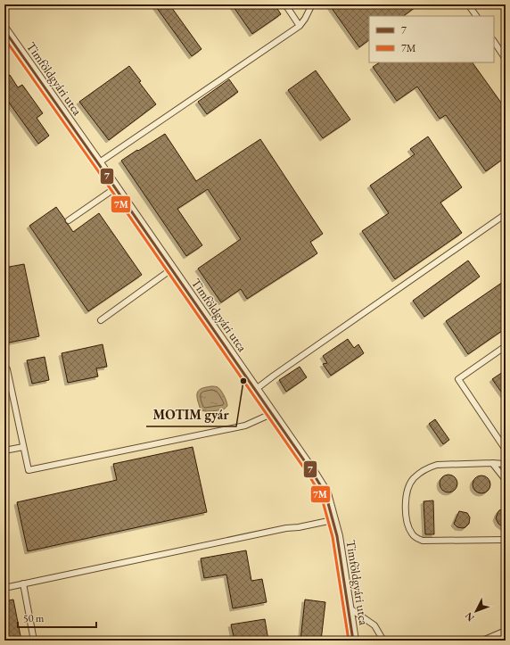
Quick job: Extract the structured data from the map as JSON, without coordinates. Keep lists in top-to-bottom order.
{
  "streets": {
    "street": ["Timföldgyári utca"]
  },
  "places": ["MOTIM gyár"],
  "lines": ["transit line 7", "transit line 7M"],
  "legend": ["7", "7M"],
  "scale_bar": "50 m",
  "north": "bottom left"
}
